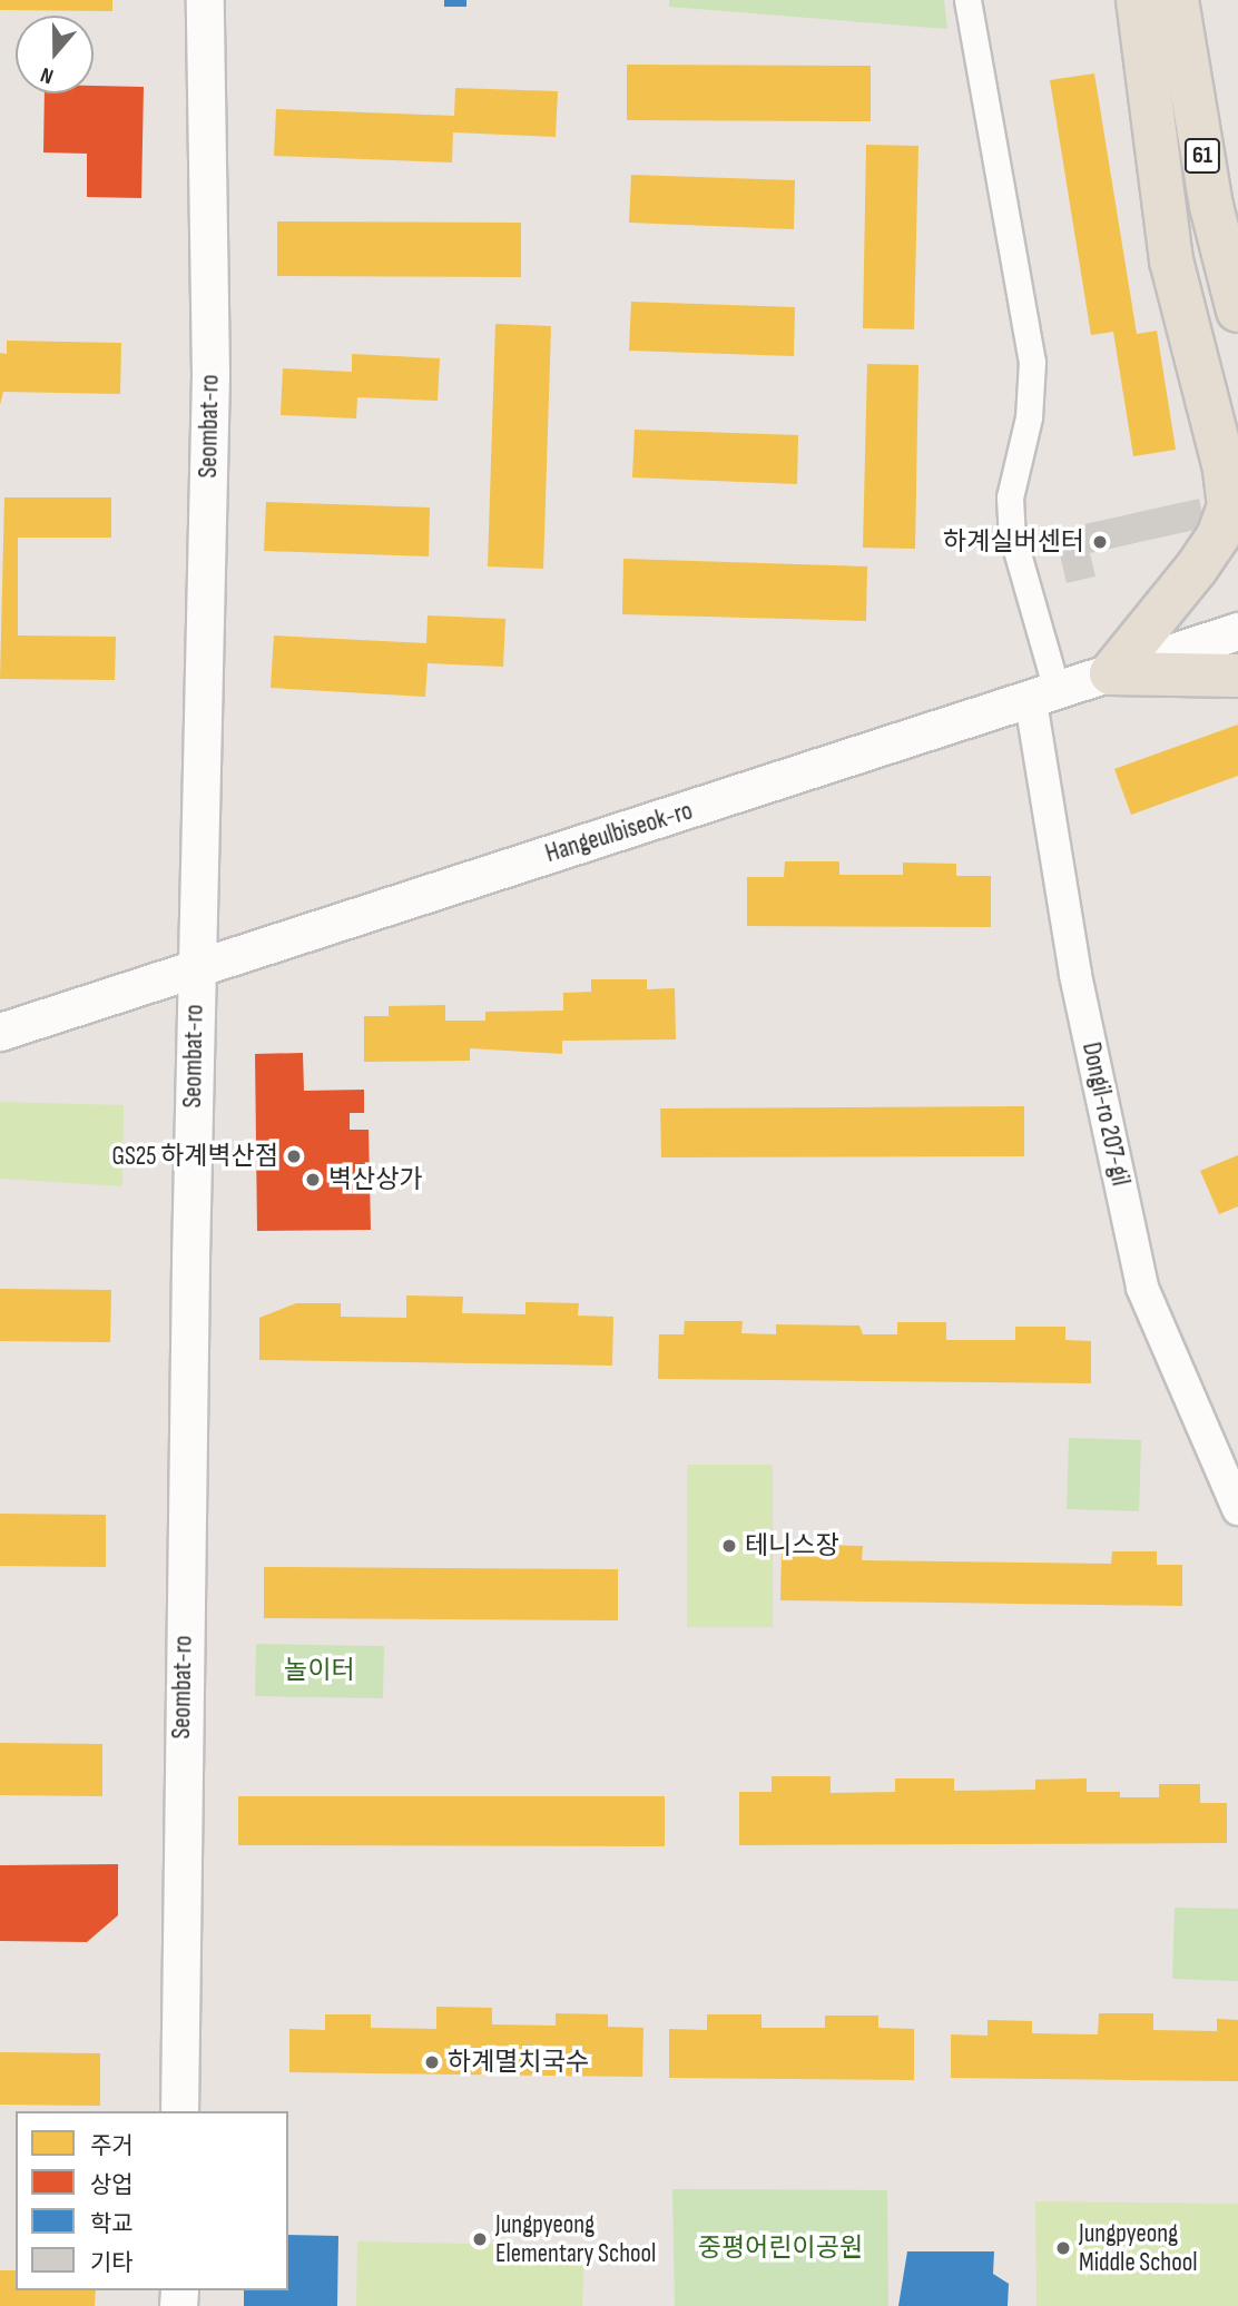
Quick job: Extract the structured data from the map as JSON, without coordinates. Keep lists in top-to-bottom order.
{
  "streets": {
    "highway": ["61"],
    "main road": ["Seombat-ro", "Hangeulbiseok-ro"],
    "street": ["Dongil-ro 207-gil"]
  },
  "crossings": [
    ["Seombat-ro", "Hangeulbiseok-ro"],
    ["Hangeulbiseok-ro", "Dongil-ro 207-gil"]
  ],
  "parks": ["놀이터", "중평어린이공원"],
  "places": [
    "하계실버센터",
    "GS25 하계벽산점",
    "벽산상가",
    "테니스장",
    "하계멸치국수",
    "Jungpyeong Elementary School",
    "Jungpyeong Middle School"
  ],
  "legend": [
    "주거",
    "상업",
    "학교",
    "기타"
  ],
  "north": "bottom"
}
